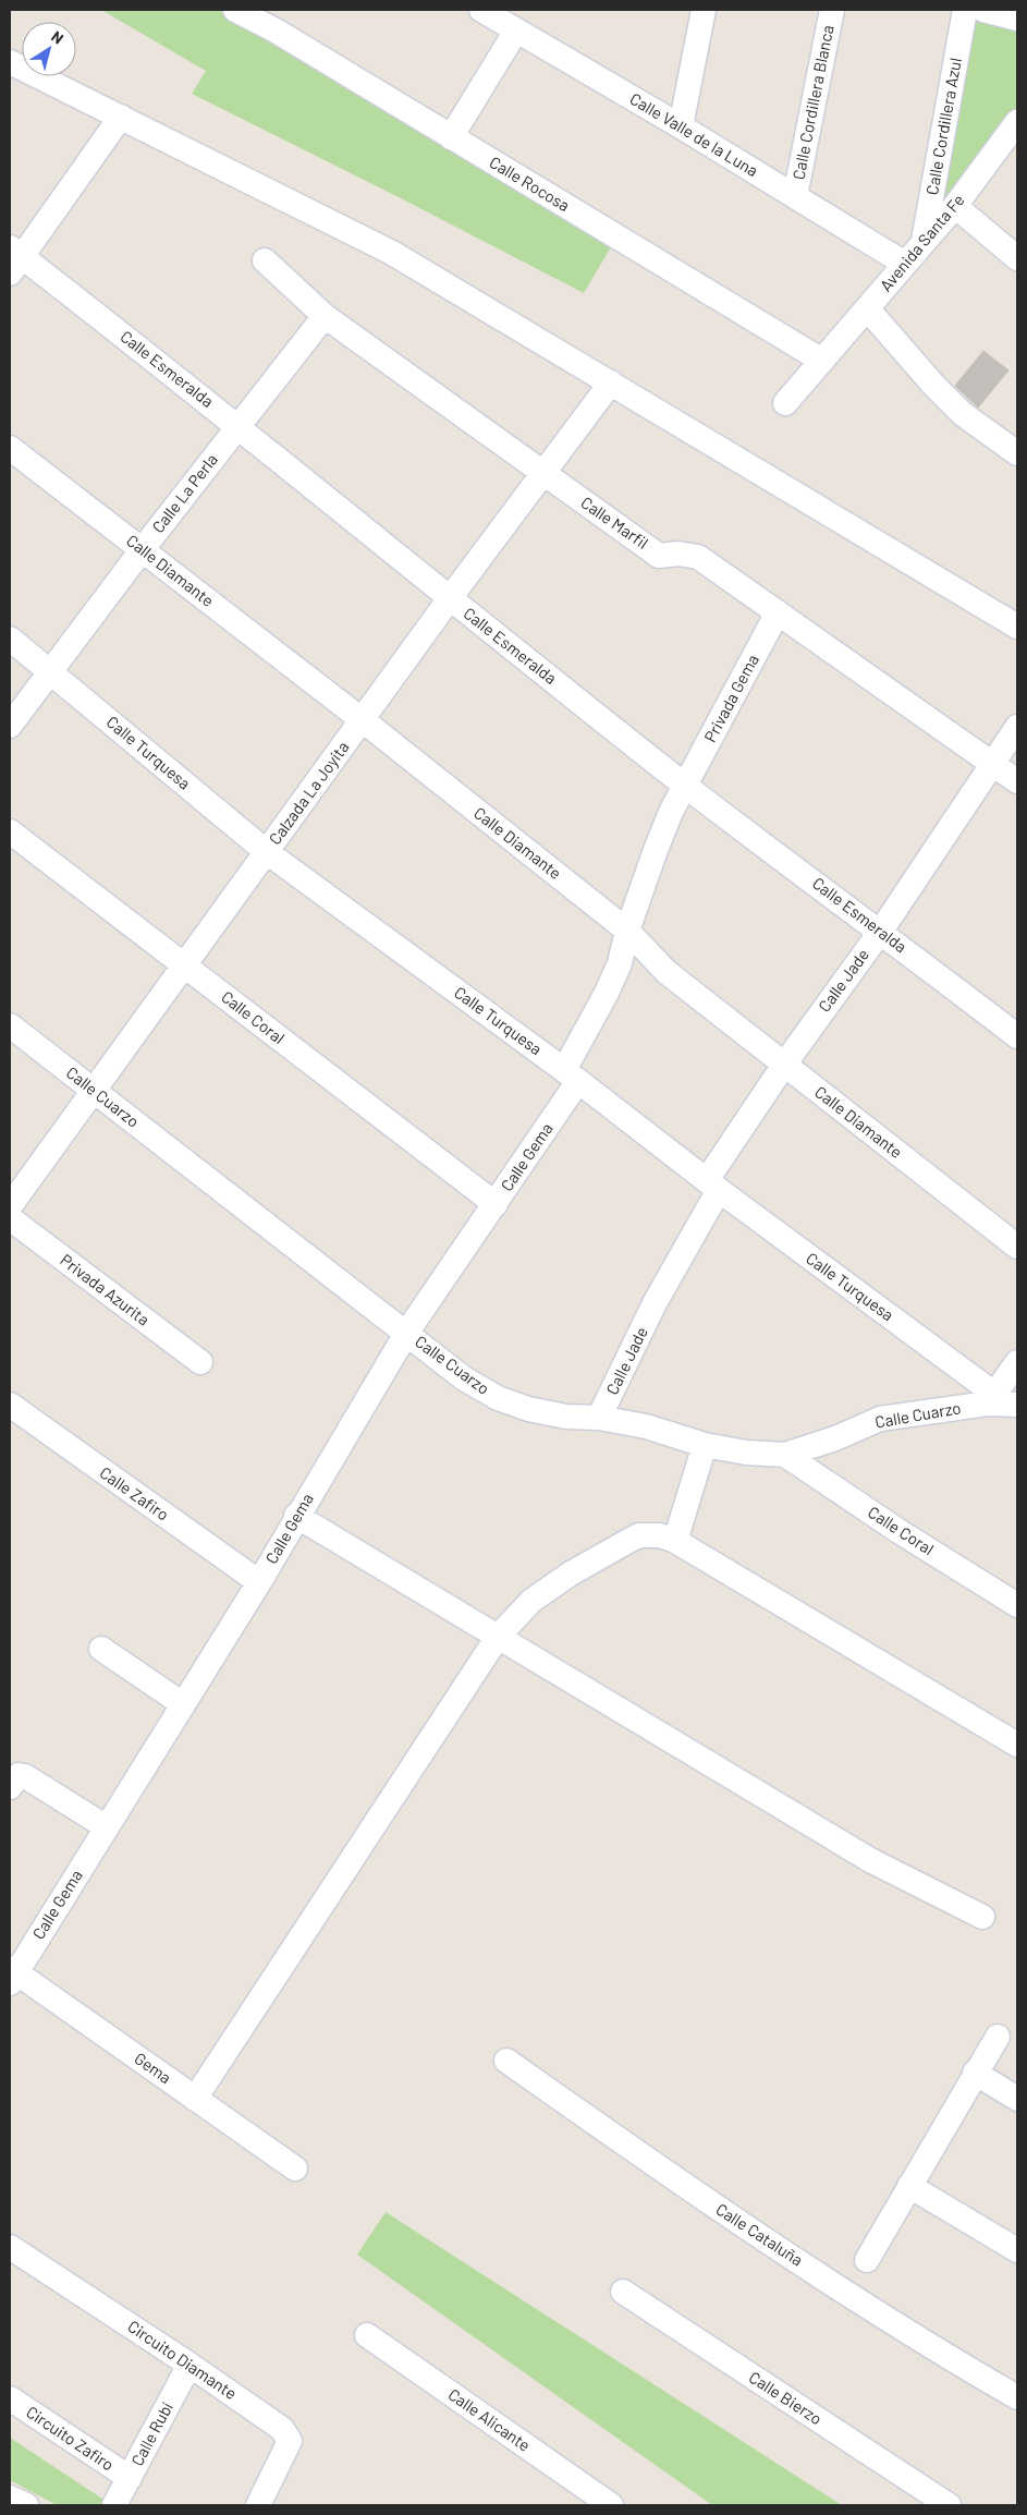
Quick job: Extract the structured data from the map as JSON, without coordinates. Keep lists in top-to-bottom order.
{
  "streets": {
    "street": [
      "Calle Cordillera Blanca",
      "Calle Cordillera Azul",
      "Calle Valle de la Luna",
      "Calle Rocosa",
      "Avenida Santa Fe",
      "Calle Esmeralda",
      "Calle La Perla",
      "Calle Marfil",
      "Calle Diamante",
      "Privada Gema",
      "Calle Turquesa",
      "Calzada La Joyita",
      "Calle Jade",
      "Calle Coral",
      "Calle Cuarzo",
      "Calle Gema",
      "Privada Azurita",
      "Calle Zafiro",
      "Gema",
      "Calle Cataluña",
      "Circuito Diamante",
      "Calle Bierzo",
      "Calle Alicante",
      "Calle Rubí",
      "Circuito Zafiro"
    ]
  },
  "crossings": [
    ["Calle Cordillera Blanca", "Calle Valle de la Luna"],
    ["Calle Cordillera Azul", "Avenida Santa Fe"],
    ["Calle Valle de la Luna", "Avenida Santa Fe"],
    ["Calle Rocosa", "Avenida Santa Fe"],
    ["Calle Esmeralda", "Calle La Perla"],
    ["Calle Esmeralda", "Privada Gema"],
    ["Calle Esmeralda", "Calzada La Joyita"],
    ["Calle Esmeralda", "Calle Jade"],
    ["Calle Esmeralda", "Calle Gema"],
    ["Calle La Perla", "Calle Marfil"],
    ["Calle La Perla", "Calle Diamante"],
    ["Calle La Perla", "Calle Turquesa"],
    ["Calle Marfil", "Privada Gema"],
    ["Calle Marfil", "Calzada La Joyita"],
    ["Calle Marfil", "Calle Jade"],
    ["Calle Diamante", "Calzada La Joyita"],
    ["Calle Diamante", "Calle Jade"],
    ["Calle Diamante", "Calle Gema"],
    ["Privada Gema", "Calle Gema"],
    ["Calle Turquesa", "Calzada La Joyita"],
    ["Calle Turquesa", "Calle Jade"],
    ["Calle Turquesa", "Calle Cuarzo"],
    ["Calle Turquesa", "Calle Gema"],
    ["Calzada La Joyita", "Calle Coral"],
    ["Calzada La Joyita", "Calle Cuarzo"],
    ["Calle Jade", "Calle Cuarzo"],
    ["Calle Coral", "Calle Cuarzo"],
    ["Calle Coral", "Calle Gema"],
    ["Calle Cuarzo", "Calle Gema"],
    ["Calle Gema", "Calle Zafiro"],
    ["Calle Gema", "Gema"],
    ["Circuito Diamante", "Calle Rubí"],
    ["Calle Rubí", "Circuito Zafiro"]
  ],
  "north": "top right"
}
